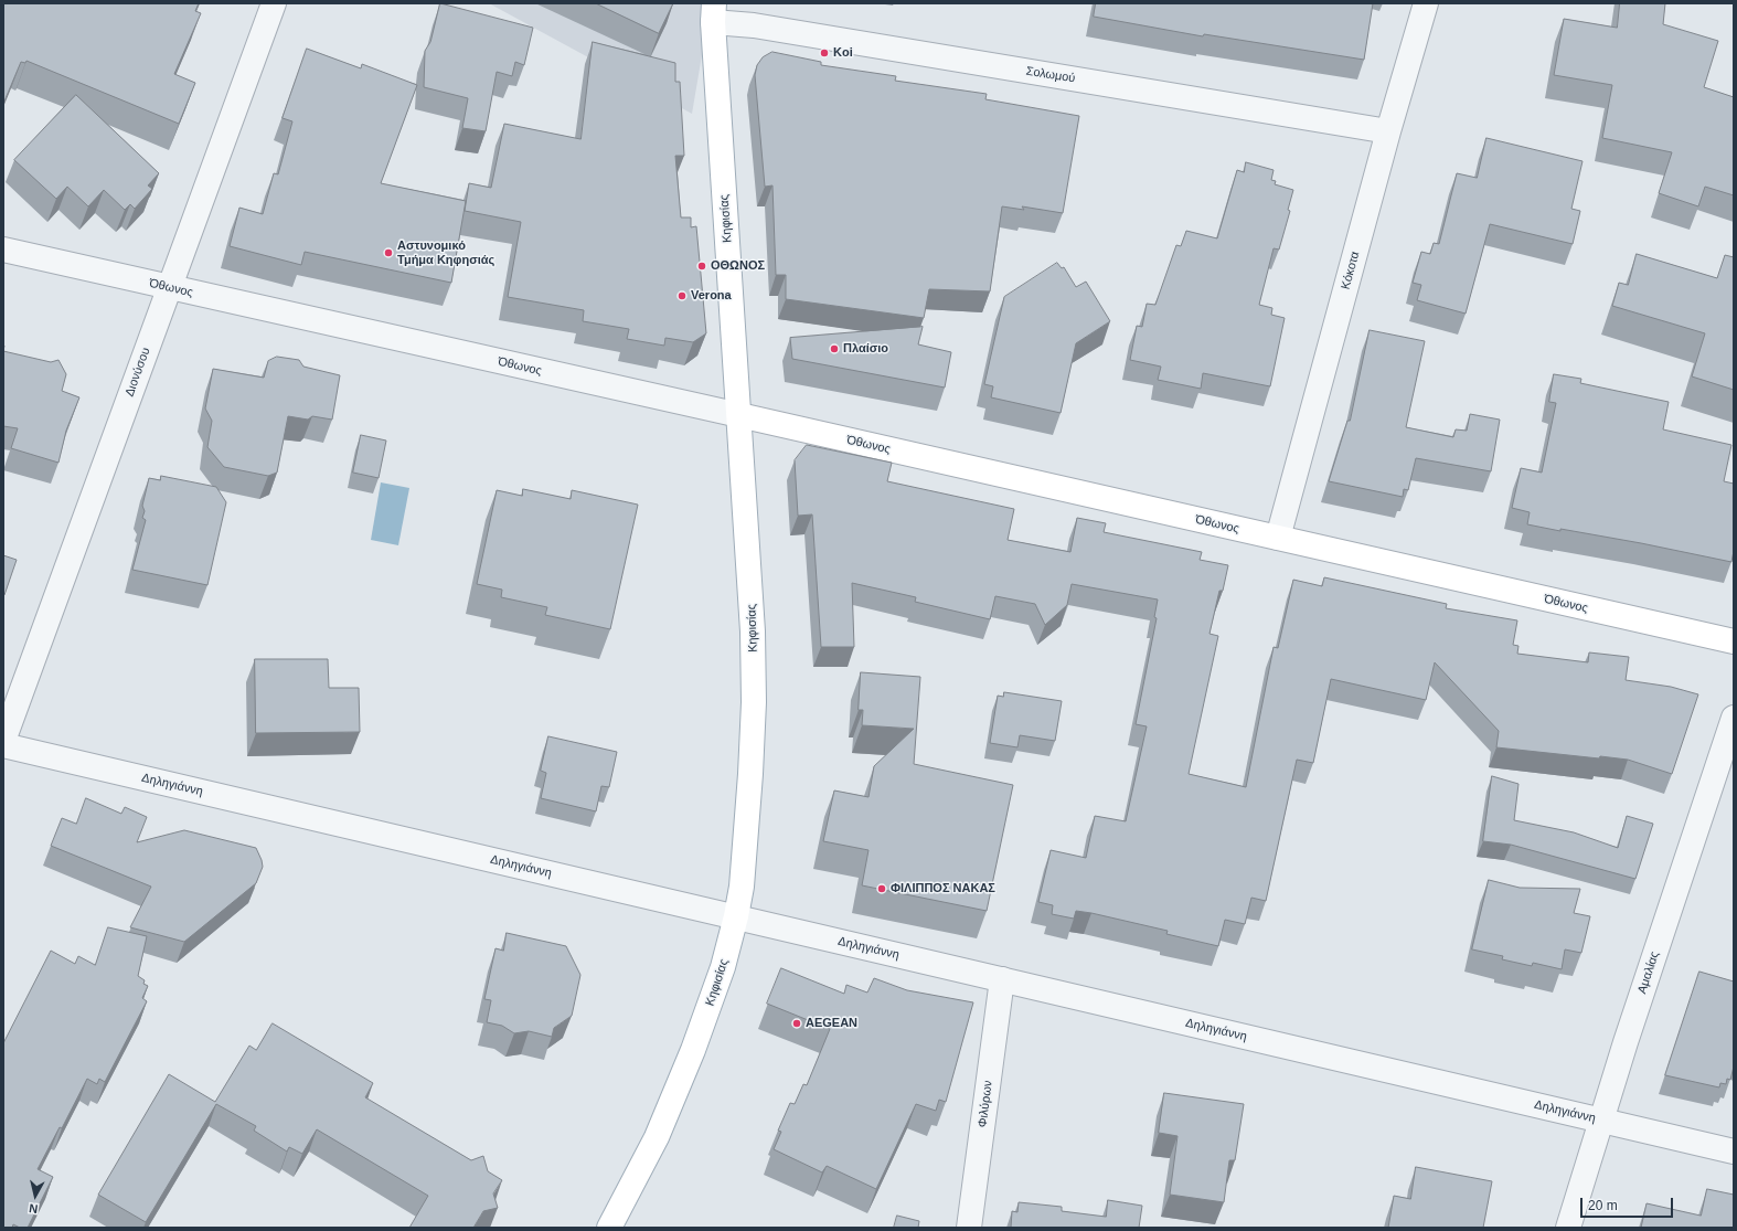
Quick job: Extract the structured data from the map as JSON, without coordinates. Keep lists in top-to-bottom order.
{
  "streets": {
    "main road": ["Κηφισίας", "Όθωνος"],
    "street": [
      "Σολωμού",
      "Κόκοτα",
      "Διονύσου",
      "Δηληγιάννη",
      "Αμαλίας",
      "Φιλύρων"
    ]
  },
  "crossings": [
    ["Σολωμού", "Κηφισίας"],
    ["Σολωμού", "Κόκοτα"],
    ["Κηφισίας", "Όθωνος"],
    ["Κηφισίας", "Δηληγιάννη"],
    ["Κόκοτα", "Όθωνος"],
    ["Όθωνος", "Διονύσου"],
    ["Δηληγιάννη", "Αμαλίας"],
    ["Δηληγιάννη", "Φιλύρων"]
  ],
  "places": [
    "Koi",
    "Αστυνομικό Τμήμα Κηφησιάς",
    "ΟΘΩΝΟΣ",
    "Verona",
    "Πλαίσιο",
    "ΦΙΛΙΠΠΟΣ ΝΑΚΑΣ",
    "AEGEAN"
  ],
  "scale_bar": "20 m",
  "north": "bottom"
}
